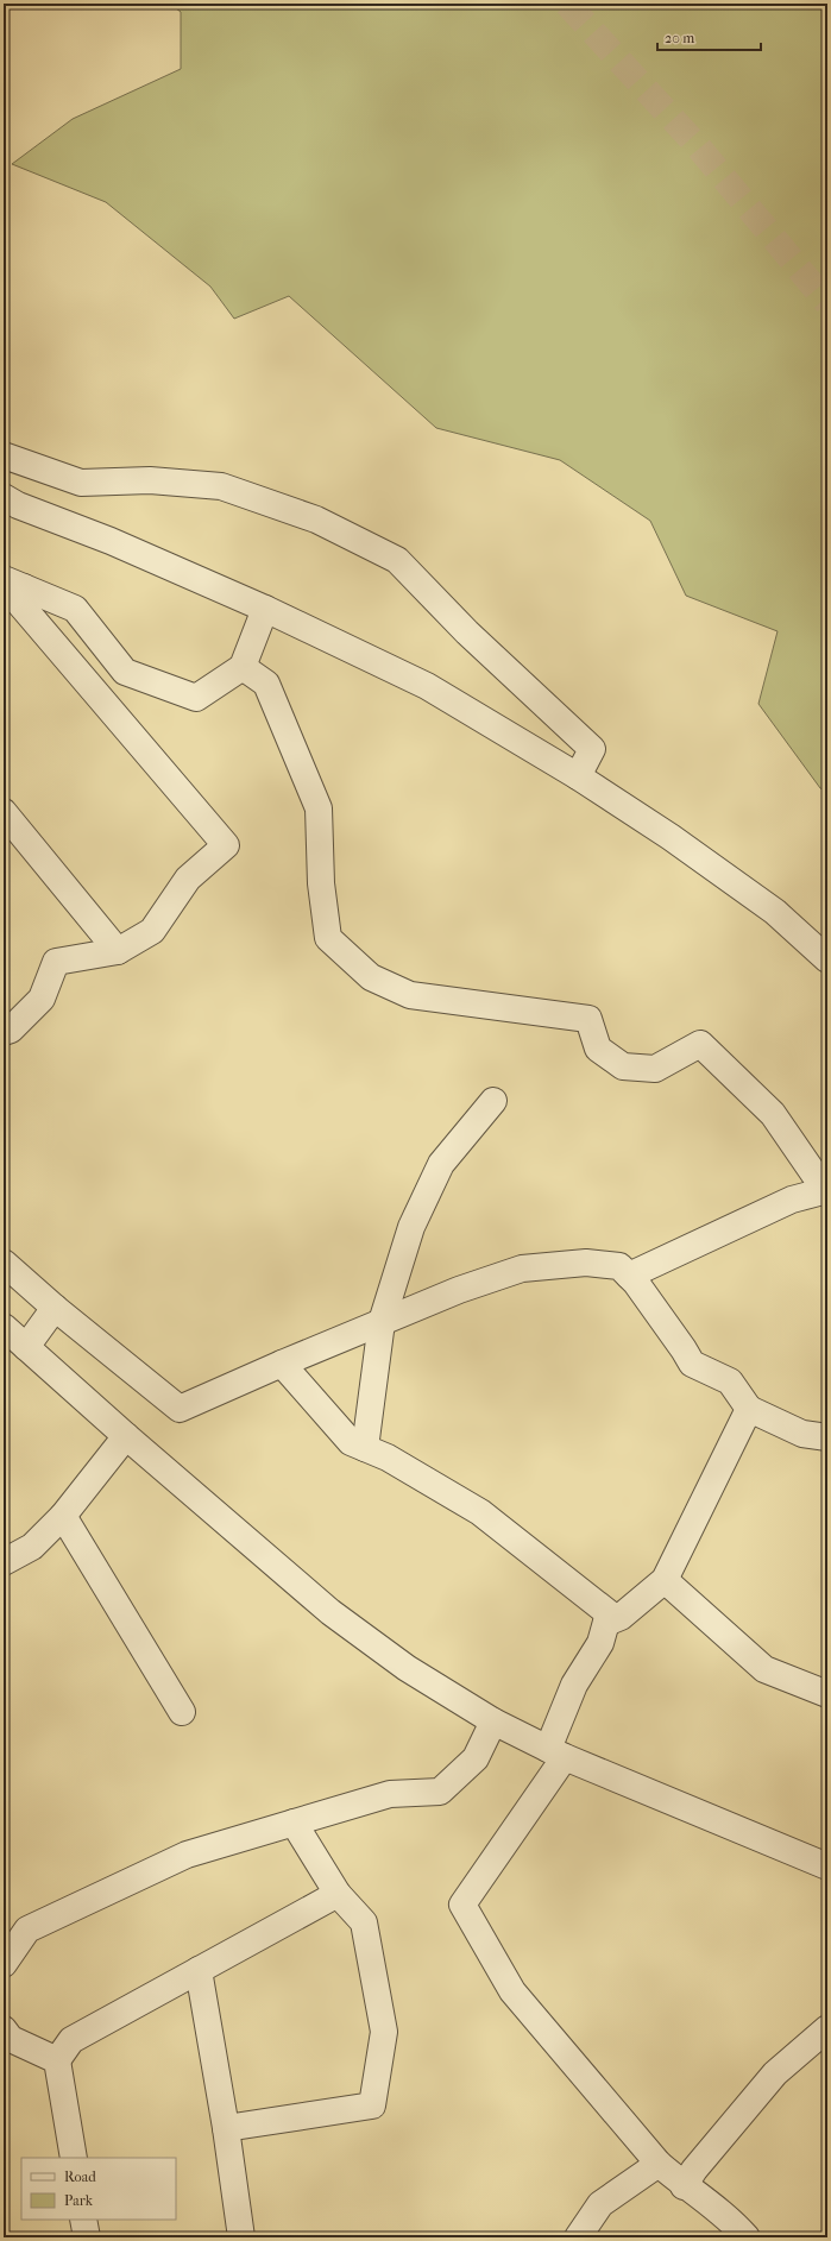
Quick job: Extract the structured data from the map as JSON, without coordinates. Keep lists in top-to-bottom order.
{
  "legend": ["Road", "Park"],
  "scale_bar": "20 m"
}
